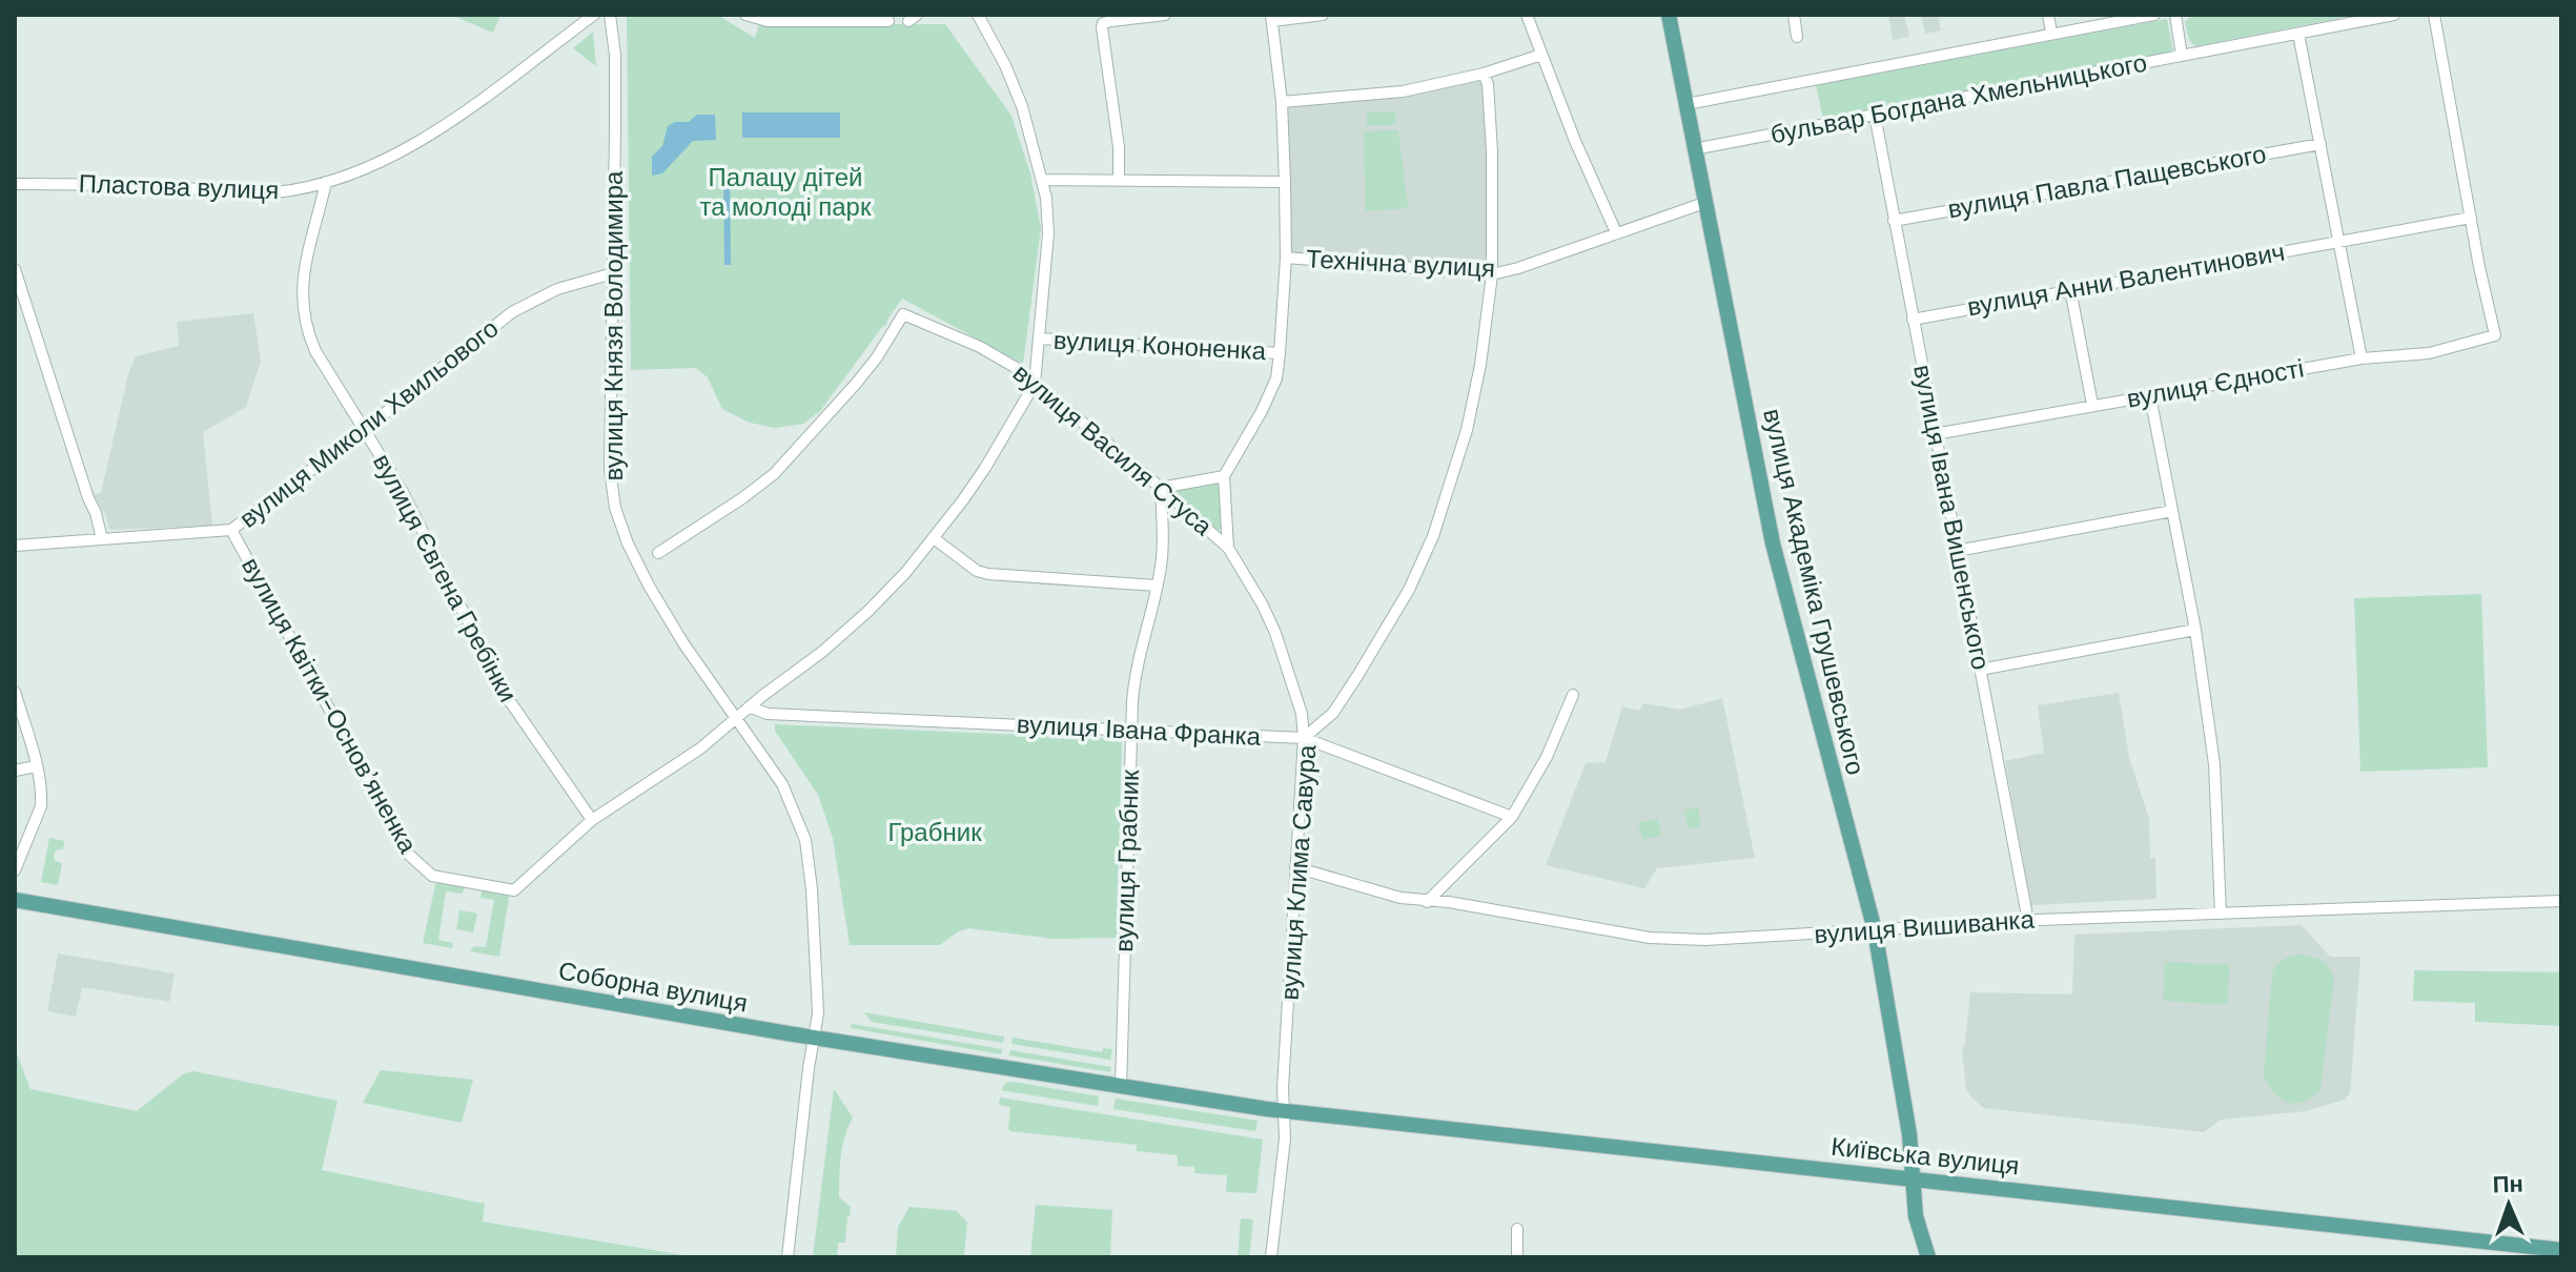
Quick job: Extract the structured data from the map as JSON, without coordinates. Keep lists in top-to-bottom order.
{
  "streets": {
    "main road": ["вулиця Академіка Грушевського", "Соборна вулиця", "Київська вулиця"],
    "street": [
      "бульвар Богдана Хмельницького",
      "вулиця Павла Пащевського",
      "Пластова вулиця",
      "Технічна вулиця",
      "вулиця Анни Валентинович",
      "вулиця Князя Володимира",
      "вулиця Кононенка",
      "вулиця Єдності",
      "вулиця Миколи Хвильового",
      "вулиця Василя Стуса",
      "вулиця Івана Вишенського",
      "вулиця Євгена Гребінки",
      "вулиця Квітки-Основʼяненка",
      "вулиця Івана Франка",
      "вулиця Грабник",
      "вулиця Клима Савура",
      "вулиця Вишиванка"
    ]
  },
  "crossings": [
    ["бульвар Богдана Хмельницького", "вулиця Івана Вишенського"],
    ["бульвар Богдана Хмельницького", "вулиця Академіка Грушевського"],
    ["вулиця Павла Пащевського", "вулиця Івана Вишенського"],
    ["Пластова вулиця", "вулиця Євгена Гребінки"],
    ["Технічна вулиця", "вулиця Академіка Грушевського"],
    ["Технічна вулиця", "вулиця Клима Савура"],
    ["вулиця Анни Валентинович", "вулиця Єдності"],
    ["вулиця Анни Валентинович", "вулиця Івана Вишенського"],
    ["вулиця Князя Володимира", "вулиця Миколи Хвильового"],
    ["вулиця Князя Володимира", "Соборна вулиця"],
    ["вулиця Єдності", "вулиця Івана Вишенського"],
    ["вулиця Миколи Хвильового", "вулиця Євгена Гребінки"],
    ["вулиця Миколи Хвильового", "вулиця Квітки-Основʼяненка"],
    ["вулиця Василя Стуса", "вулиця Грабник"],
    ["вулиця Івана Вишенського", "вулиця Вишиванка"],
    ["вулиця Євгена Гребінки", "вулиця Квітки-Основʼяненка"],
    ["вулиця Академіка Грушевського", "вулиця Вишиванка"],
    ["вулиця Академіка Грушевського", "Київська вулиця"],
    ["вулиця Івана Франка", "вулиця Грабник"],
    ["вулиця Івана Франка", "вулиця Клима Савура"],
    ["вулиця Грабник", "Соборна вулиця"],
    ["вулиця Клима Савура", "вулиця Вишиванка"],
    ["вулиця Клима Савура", "Соборна вулиця"],
    ["вулиця Клима Савура", "Київська вулиця"],
    ["Соборна вулиця", "Київська вулиця"]
  ],
  "parks": ["Палацу дітей та молоді парк", "Грабник"],
  "north": "top"
}
